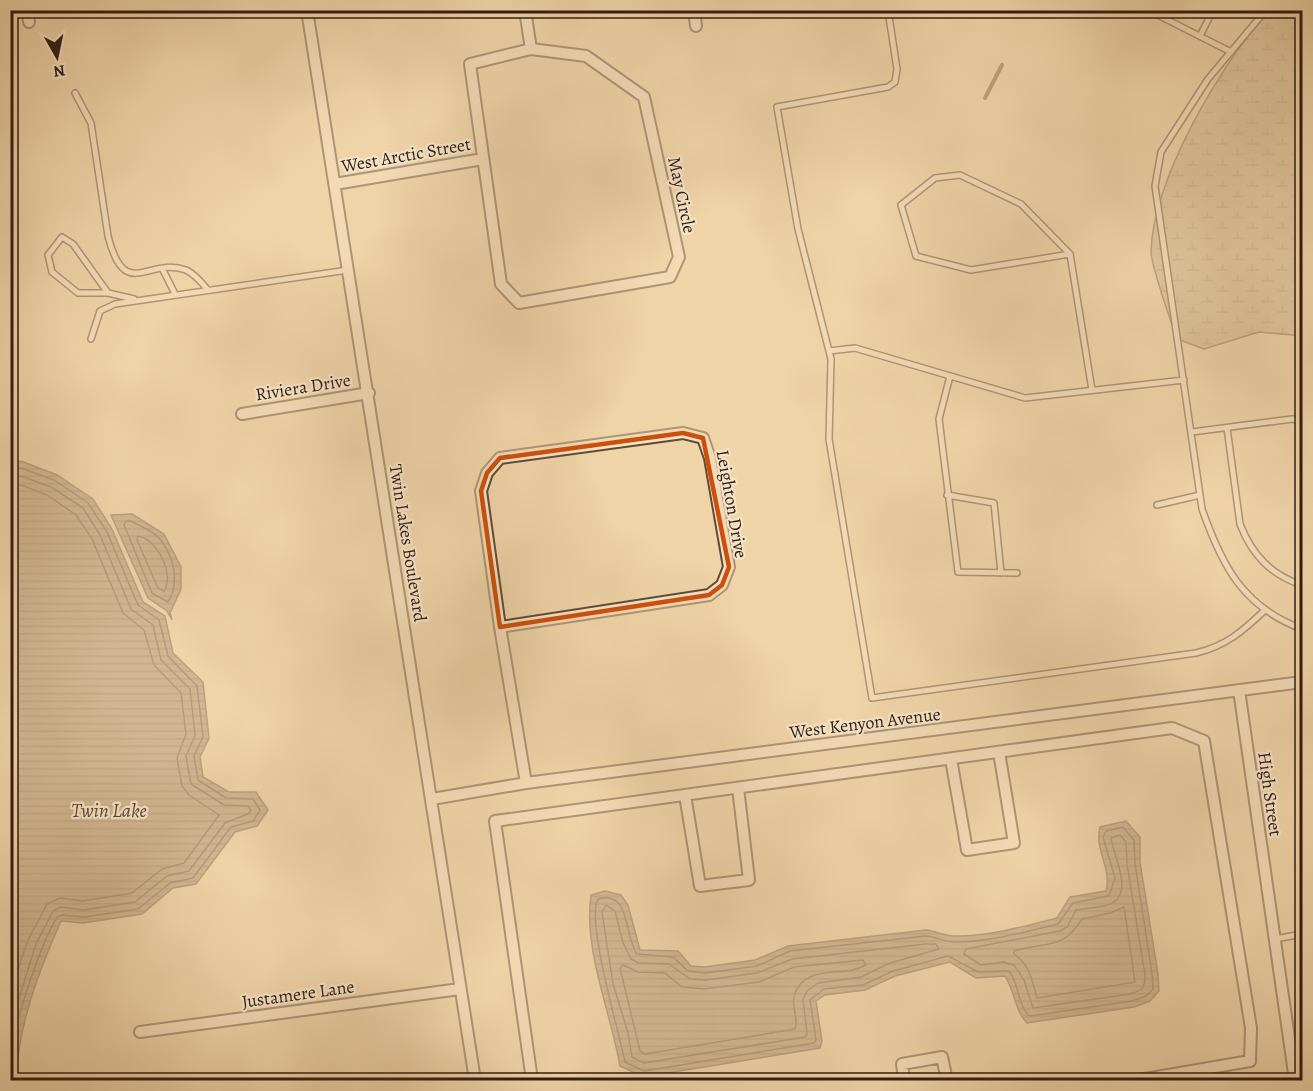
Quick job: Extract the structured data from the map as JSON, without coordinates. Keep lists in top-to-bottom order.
{
  "streets": {
    "street": [
      "West Arctic Street",
      "May Circle",
      "Riviera Drive",
      "Leighton Drive",
      "Twin Lakes Boulevard",
      "West Kenyon Avenue",
      "High Street",
      "Justamere Lane"
    ]
  },
  "crossings": [
    ["West Arctic Street", "May Circle"],
    ["West Arctic Street", "Twin Lakes Boulevard"],
    ["Riviera Drive", "Twin Lakes Boulevard"],
    ["Leighton Drive", "West Kenyon Avenue"],
    ["Twin Lakes Boulevard", "West Kenyon Avenue"],
    ["Twin Lakes Boulevard", "Justamere Lane"],
    ["West Kenyon Avenue", "High Street"]
  ],
  "water": ["Twin Lake"],
  "north": "bottom"
}
